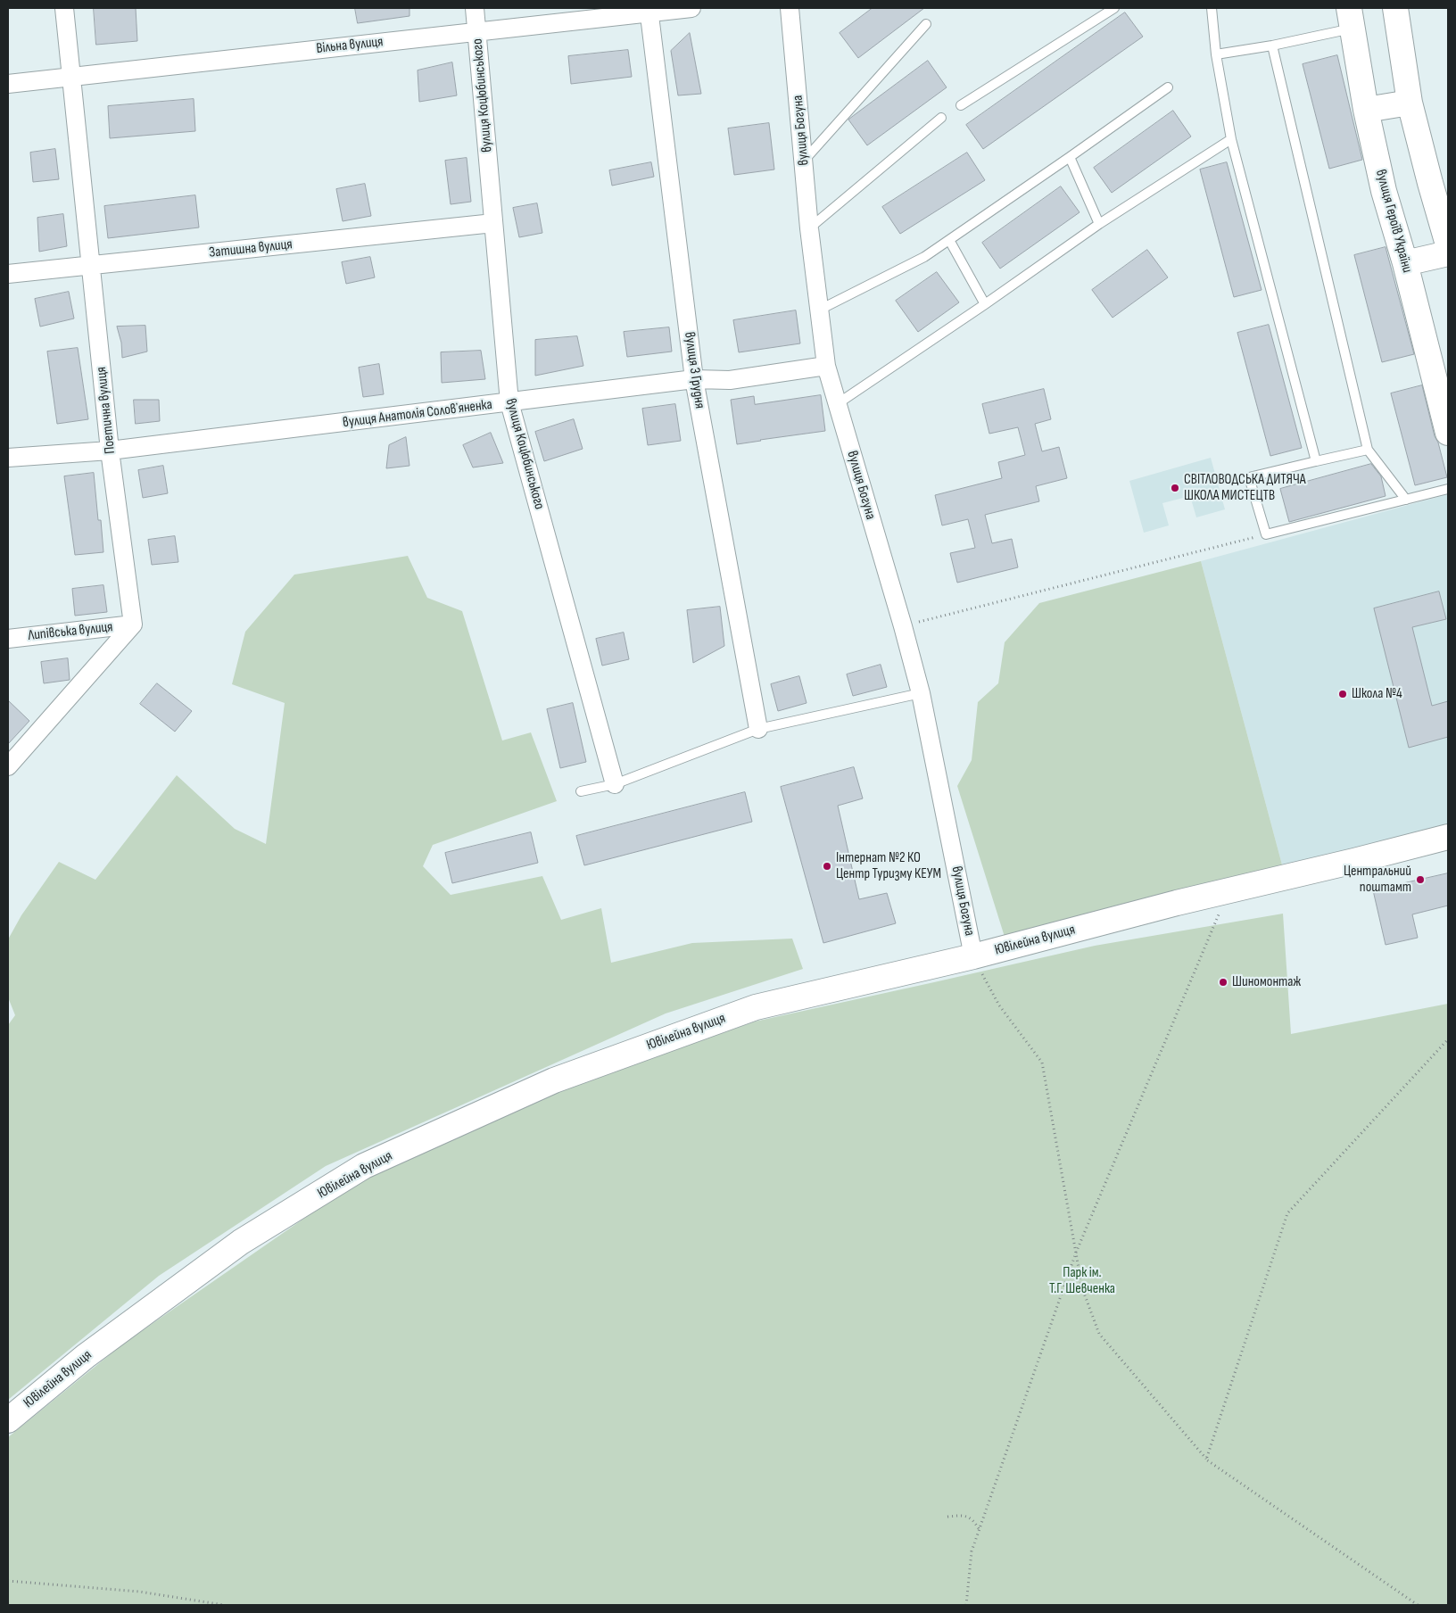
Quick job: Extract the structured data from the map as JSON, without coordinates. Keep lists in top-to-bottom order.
{
  "streets": {
    "street": [
      "Вільна вулиця",
      "вулиця Коцюбинського",
      "вулиця Богуна",
      "вулиця Героїв України",
      "Затишна вулиця",
      "вулиця 3 Грудня",
      "Поетична вулиця",
      "вулиця Анатолія Соловʼяненка",
      "Липівська вулиця",
      "Ювілейна вулиця"
    ]
  },
  "crossings": [
    ["Вільна вулиця", "вулиця Коцюбинського"],
    ["Вільна вулиця", "вулиця 3 Грудня"],
    ["Вільна вулиця", "Поетична вулиця"],
    ["вулиця Коцюбинського", "Затишна вулиця"],
    ["вулиця Коцюбинського", "вулиця Анатолія Соловʼяненка"],
    ["вулиця Богуна", "вулиця Анатолія Соловʼяненка"],
    ["вулиця Богуна", "Ювілейна вулиця"],
    ["Затишна вулиця", "Поетична вулиця"],
    ["вулиця 3 Грудня", "вулиця Анатолія Соловʼяненка"],
    ["Поетична вулиця", "вулиця Анатолія Соловʼяненка"],
    ["Поетична вулиця", "Липівська вулиця"]
  ],
  "parks": ["Парк ім. Т.Г. Шевченка"],
  "places": [
    "СВІТЛОВОДСЬКА ДИТЯЧА ШКОЛА МИСТЕЦТВ",
    "Школа №4",
    "Інтернат №2 КО Центр Туризму КЕУМ",
    "Центральний поштамт",
    "Шиномонтаж"
  ]
}
